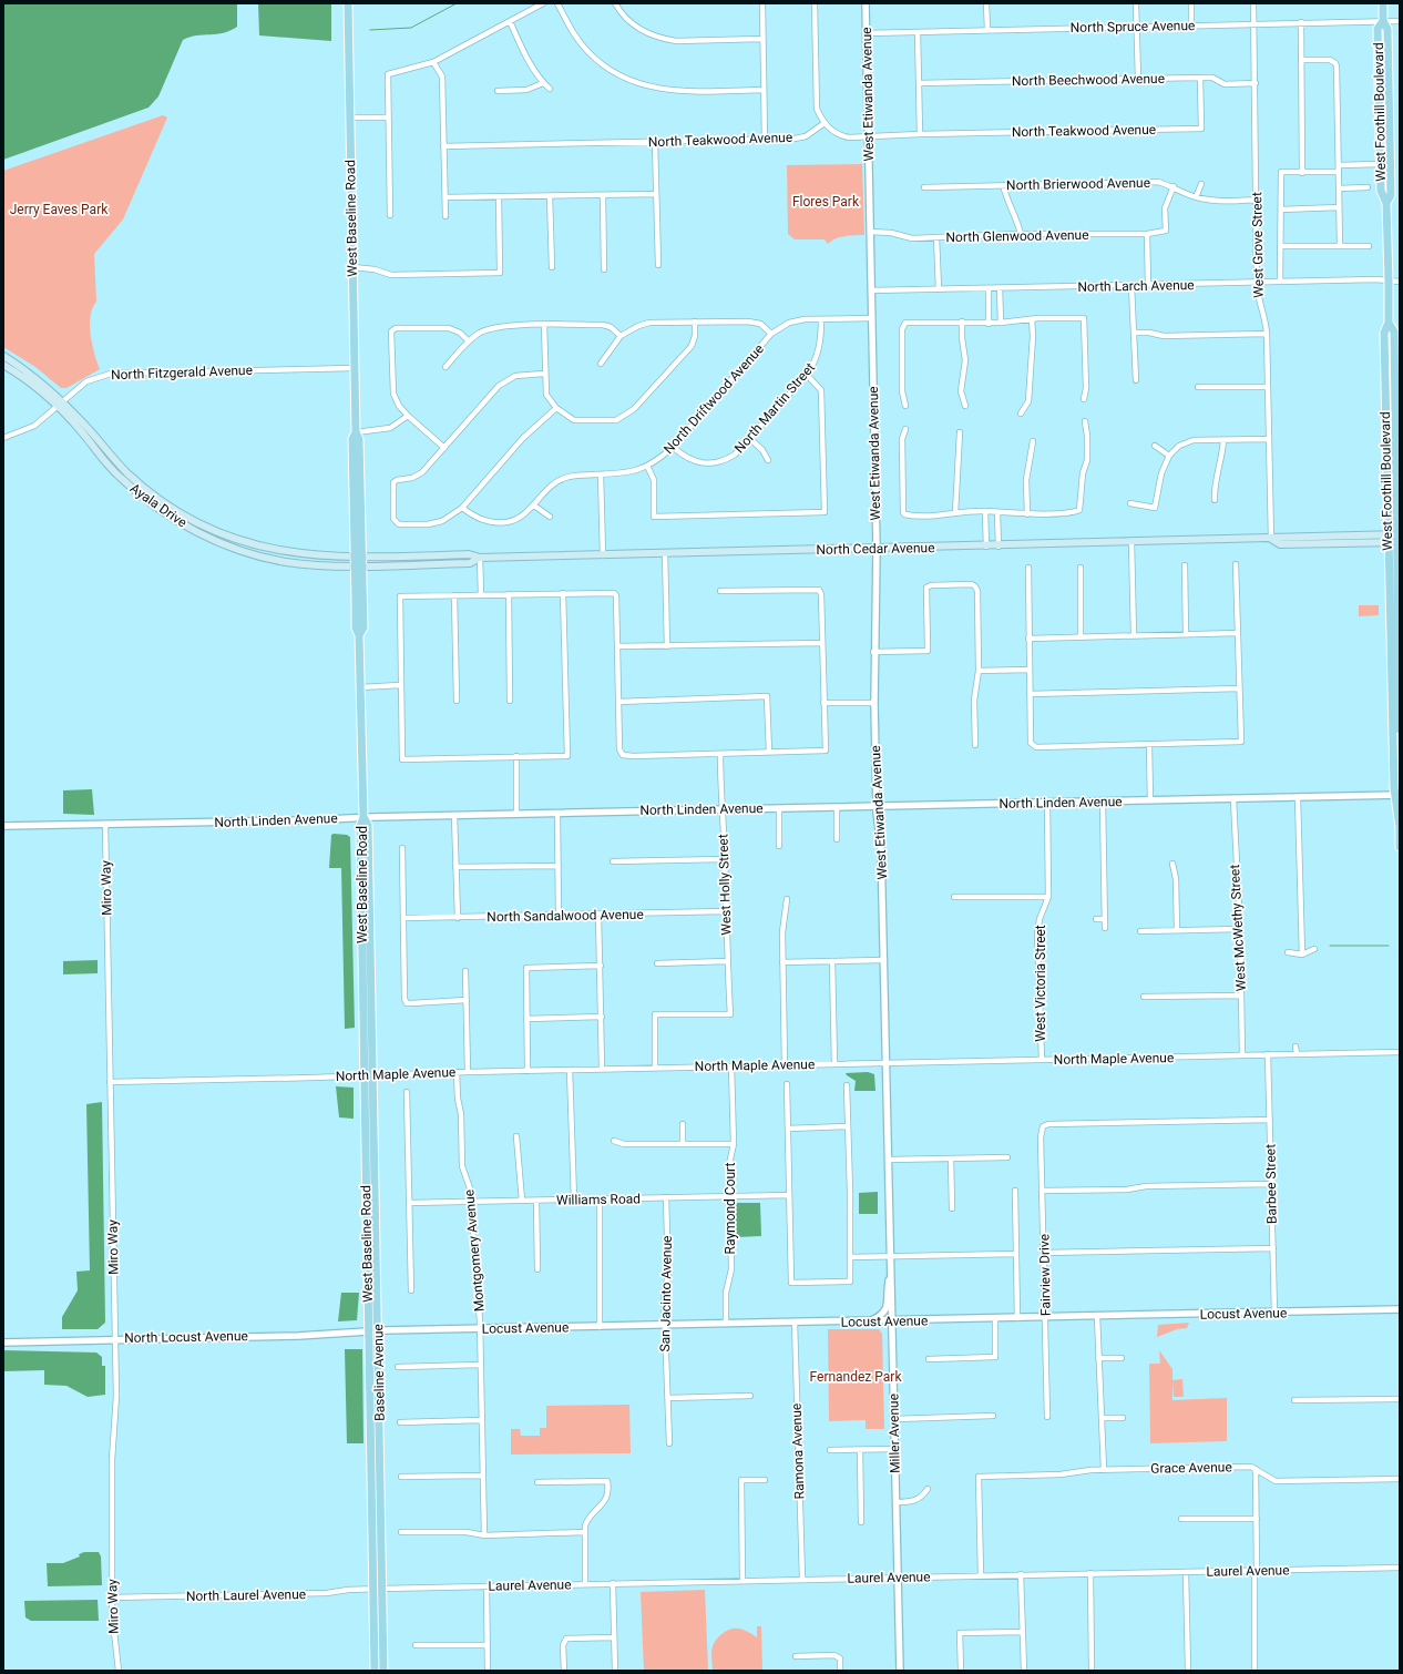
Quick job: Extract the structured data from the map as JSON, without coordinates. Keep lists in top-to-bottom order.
{
  "streets": {
    "main road": [
      "West Foothill Boulevard",
      "West Baseline Road",
      "Ayala Drive",
      "North Cedar Avenue",
      "Baseline Avenue"
    ],
    "street": [
      "North Spruce Avenue",
      "North Beechwood Avenue",
      "West Etiwanda Avenue",
      "North Teakwood Avenue",
      "North Brierwood Avenue",
      "North Glenwood Avenue",
      "West Grove Street",
      "North Larch Avenue",
      "North Fitzgerald Avenue",
      "North Driftwood Avenue",
      "North Martin Street",
      "North Linden Avenue",
      "West Holly Street",
      "Miro Way",
      "North Sandalwood Avenue",
      "West McWethy Street",
      "West Victoria Street",
      "North Maple Avenue",
      "Barbee Street",
      "Williams Road",
      "Raymond Court",
      "Montgomery Avenue",
      "Fairview Drive",
      "San Jacinto Avenue",
      "Locust Avenue",
      "North Locust Avenue",
      "Miller Avenue",
      "Ramona Avenue",
      "Grace Avenue",
      "Laurel Avenue",
      "North Laurel Avenue"
    ]
  },
  "crossings": [
    ["North Spruce Avenue", "West Etiwanda Avenue"],
    ["North Spruce Avenue", "West Foothill Boulevard"],
    ["North Spruce Avenue", "West Grove Street"],
    ["North Beechwood Avenue", "North Teakwood Avenue"],
    ["North Beechwood Avenue", "West Grove Street"],
    ["West Etiwanda Avenue", "North Teakwood Avenue"],
    ["West Etiwanda Avenue", "North Glenwood Avenue"],
    ["West Etiwanda Avenue", "North Larch Avenue"],
    ["West Etiwanda Avenue", "North Cedar Avenue"],
    ["West Etiwanda Avenue", "North Linden Avenue"],
    ["West Etiwanda Avenue", "North Maple Avenue"],
    ["West Etiwanda Avenue", "Miller Avenue"],
    ["West Foothill Boulevard", "North Larch Avenue"],
    ["West Foothill Boulevard", "North Cedar Avenue"],
    ["West Foothill Boulevard", "North Linden Avenue"],
    ["North Brierwood Avenue", "North Glenwood Avenue"],
    ["North Brierwood Avenue", "West Grove Street"],
    ["West Baseline Road", "North Fitzgerald Avenue"],
    ["West Baseline Road", "Ayala Drive"],
    ["West Baseline Road", "North Cedar Avenue"],
    ["West Baseline Road", "North Linden Avenue"],
    ["West Baseline Road", "North Maple Avenue"],
    ["West Baseline Road", "Locust Avenue"],
    ["West Baseline Road", "North Locust Avenue"],
    ["West Baseline Road", "Baseline Avenue"],
    ["West Baseline Road", "Laurel Avenue"],
    ["West Baseline Road", "North Laurel Avenue"],
    ["West Grove Street", "North Larch Avenue"],
    ["West Grove Street", "North Cedar Avenue"],
    ["North Fitzgerald Avenue", "Ayala Drive"],
    ["North Driftwood Avenue", "North Martin Street"],
    ["Ayala Drive", "North Cedar Avenue"],
    ["North Linden Avenue", "West Holly Street"],
    ["North Linden Avenue", "Miro Way"],
    ["North Linden Avenue", "West McWethy Street"],
    ["North Linden Avenue", "West Victoria Street"],
    ["West Holly Street", "North Sandalwood Avenue"],
    ["West Holly Street", "North Maple Avenue"],
    ["Miro Way", "North Maple Avenue"],
    ["Miro Way", "North Locust Avenue"],
    ["Miro Way", "North Laurel Avenue"],
    ["West McWethy Street", "North Maple Avenue"],
    ["West Victoria Street", "North Maple Avenue"],
    ["North Maple Avenue", "Barbee Street"],
    ["North Maple Avenue", "Raymond Court"],
    ["North Maple Avenue", "Montgomery Avenue"],
    ["North Maple Avenue", "Baseline Avenue"],
    ["North Maple Avenue", "Miller Avenue"],
    ["Barbee Street", "Fairview Drive"],
    ["Barbee Street", "Locust Avenue"],
    ["Williams Road", "Raymond Court"],
    ["Williams Road", "Montgomery Avenue"],
    ["Williams Road", "San Jacinto Avenue"],
    ["Raymond Court", "Locust Avenue"],
    ["Montgomery Avenue", "Locust Avenue"],
    ["Fairview Drive", "Locust Avenue"],
    ["San Jacinto Avenue", "Locust Avenue"],
    ["Locust Avenue", "North Locust Avenue"],
    ["Locust Avenue", "Baseline Avenue"],
    ["Locust Avenue", "Miller Avenue"],
    ["Locust Avenue", "Ramona Avenue"],
    ["Baseline Avenue", "Laurel Avenue"],
    ["Baseline Avenue", "North Laurel Avenue"],
    ["Miller Avenue", "Laurel Avenue"],
    ["Ramona Avenue", "Laurel Avenue"],
    ["Grace Avenue", "Laurel Avenue"],
    ["Laurel Avenue", "North Laurel Avenue"]
  ],
  "parks": ["Flores Park", "Jerry Eaves Park", "Fernandez Park"]
}
